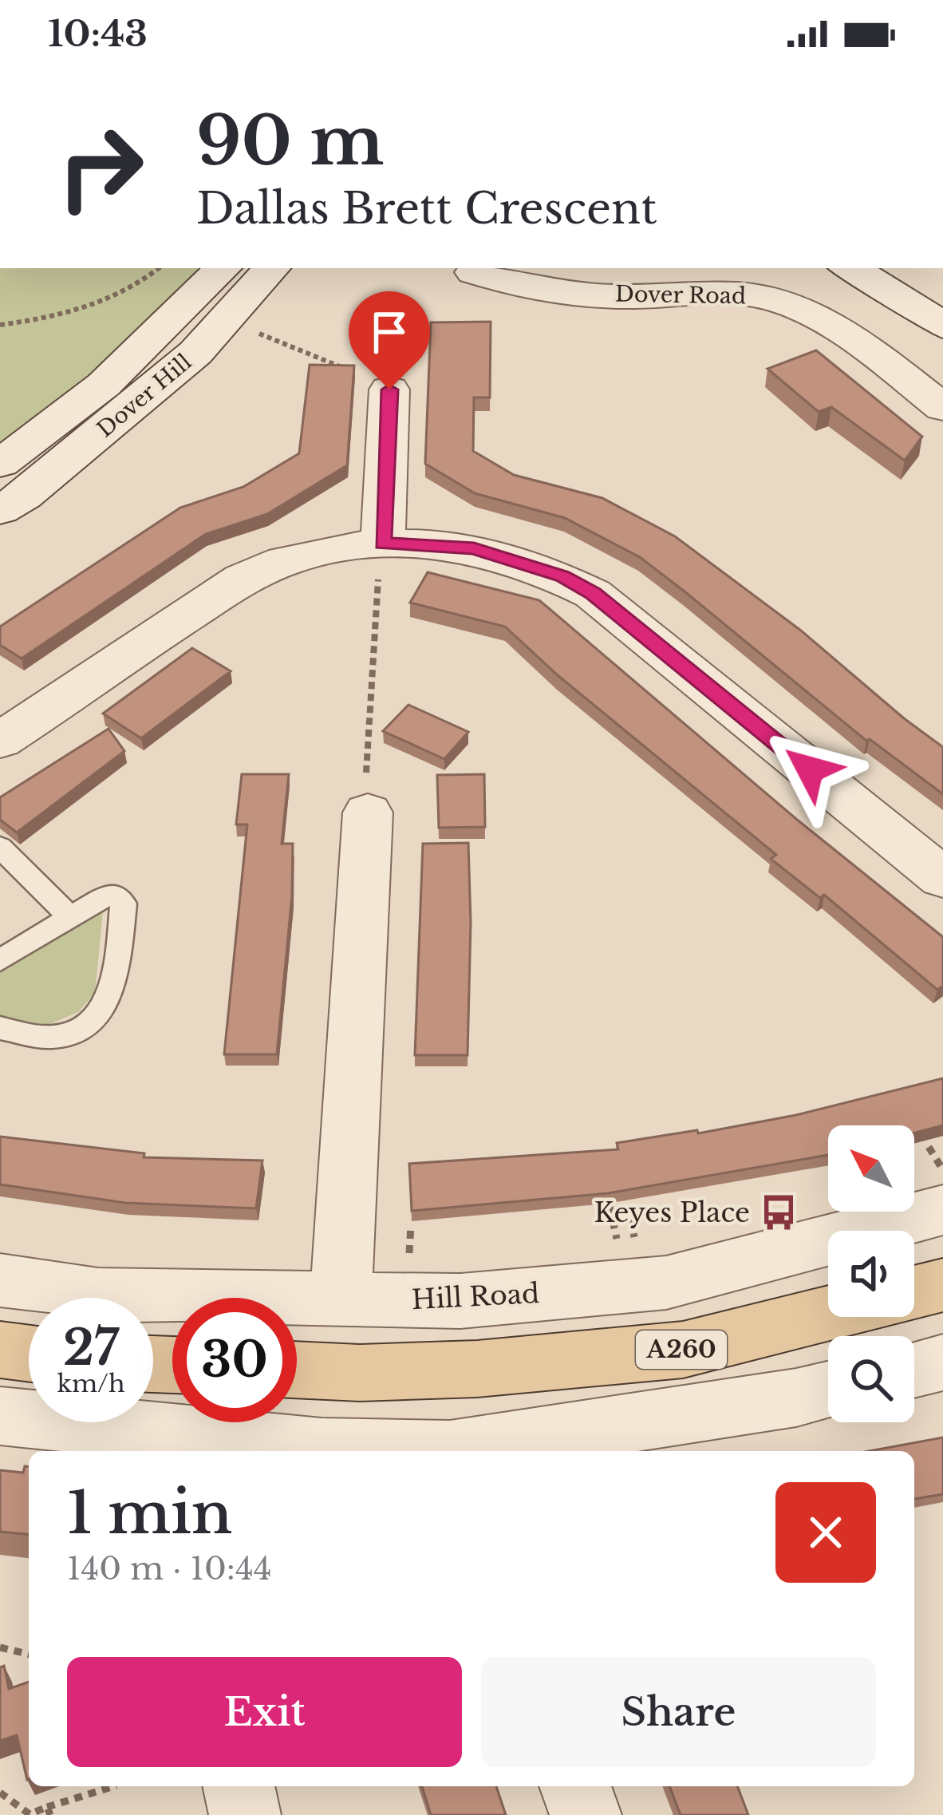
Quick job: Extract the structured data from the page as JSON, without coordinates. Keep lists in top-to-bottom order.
{
  "streets": {
    "main road": ["A260"],
    "street": ["Dover Road", "Dover Hill", "Hill Road"]
  },
  "places": {
    "bus stop": ["Keyes Place"]
  },
  "north": "top left",
  "page": {
    "status": "10:43",
    "turn": ["90 m", "Dallas Brett Crescent"],
    "speed": "27 km/h",
    "limit": "30",
    "heading": ["1 min", "140 m · 10:44"],
    "buttons": ["Exit", "Share"]
  }
}
